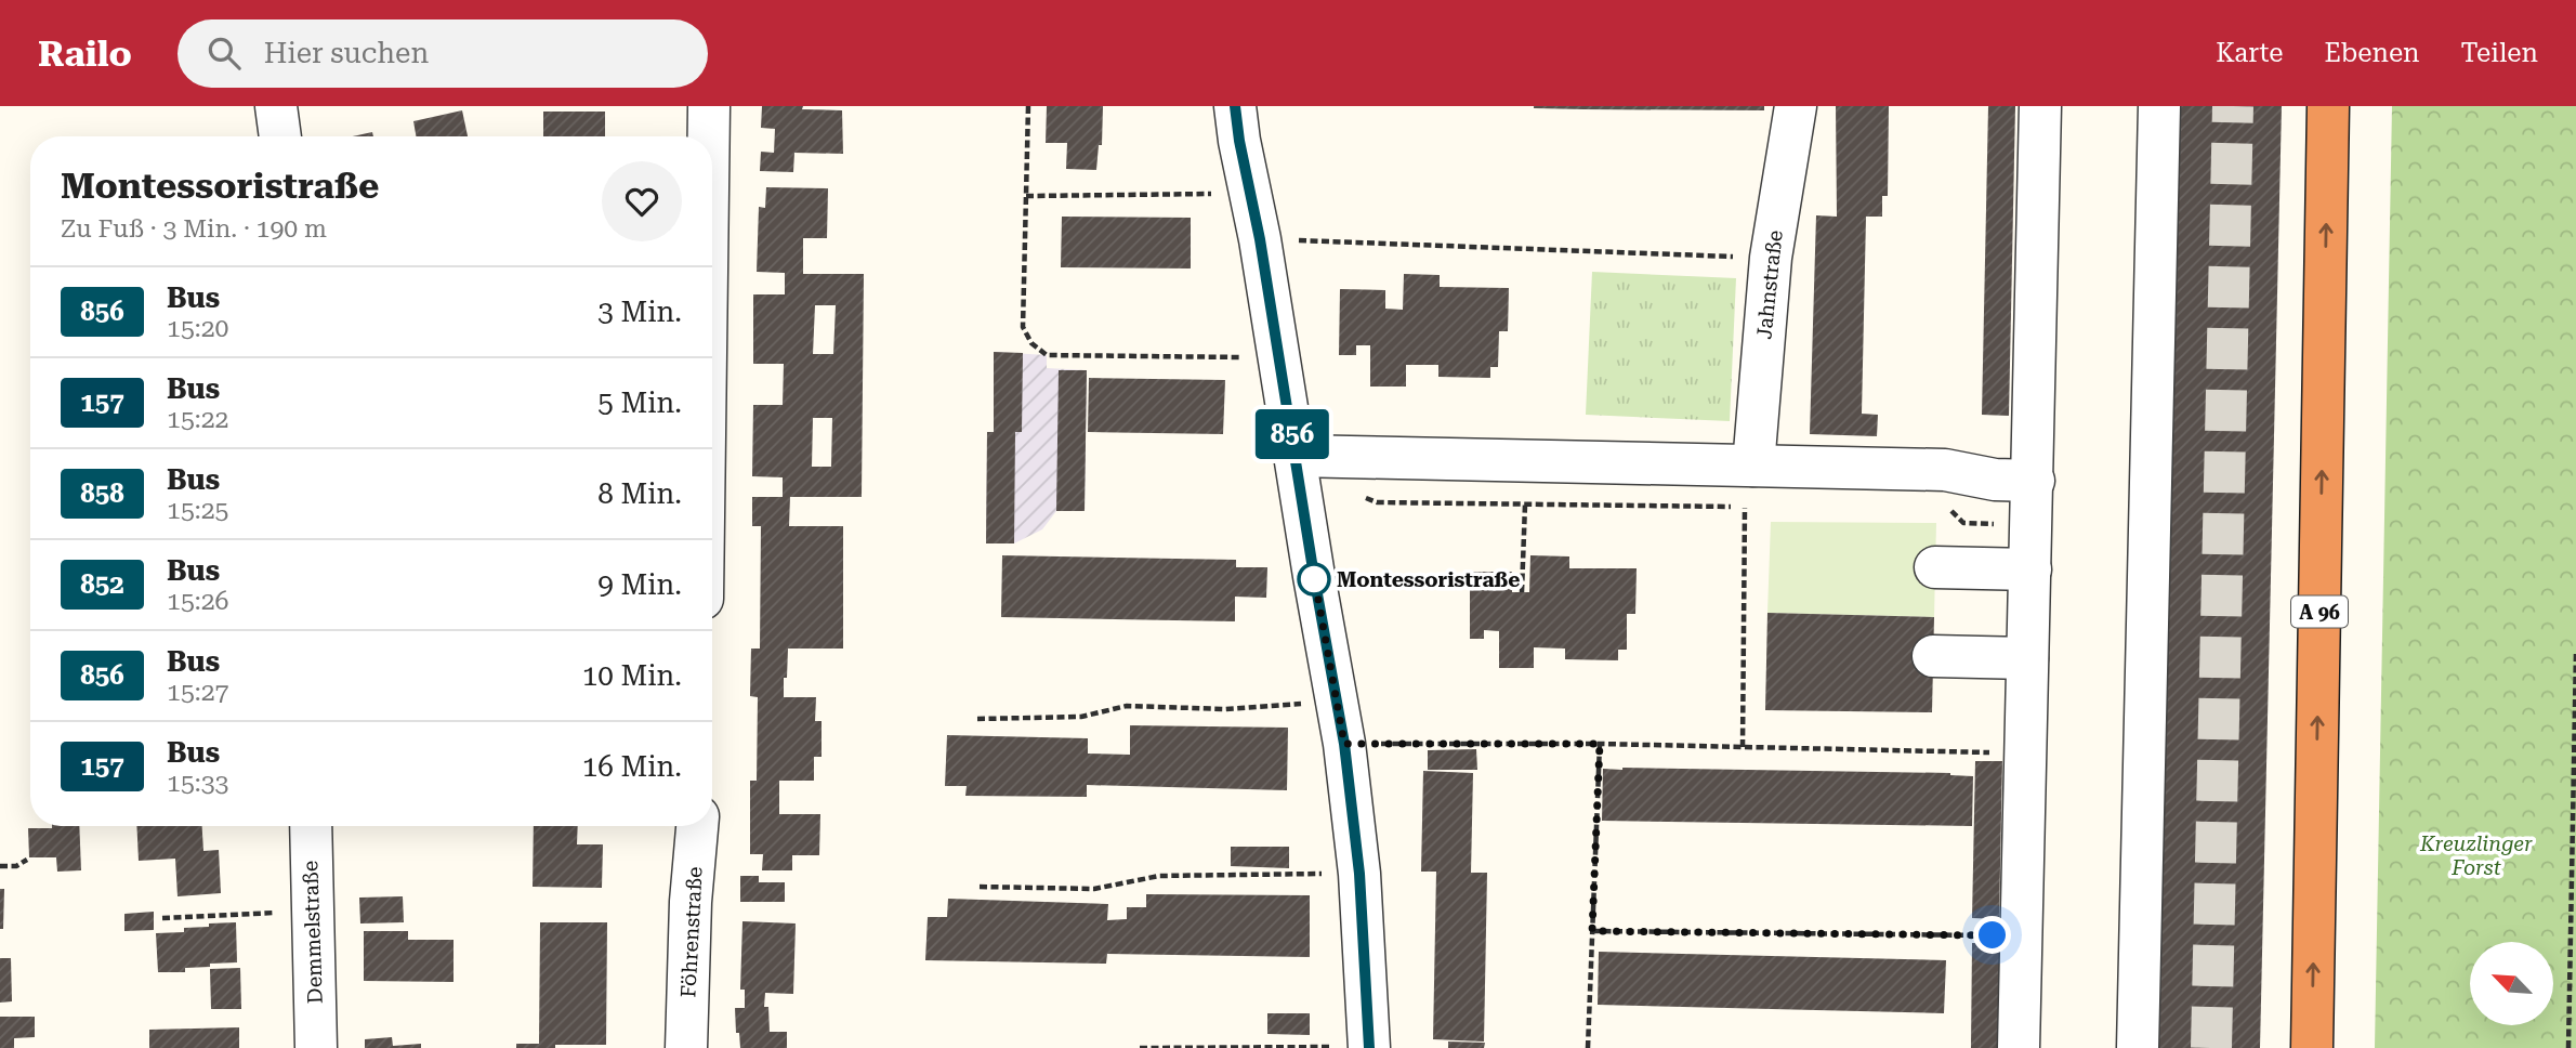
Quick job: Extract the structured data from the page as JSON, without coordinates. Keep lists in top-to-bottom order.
{
  "streets": {
    "highway": ["A 96"],
    "street": ["Jahnstraße", "Demmelstraße", "Föhrenstraße"]
  },
  "parks": ["Kreuzlinger Forst"],
  "places": ["Montessoristraße"],
  "lines": ["bus line 856"],
  "north": "top left",
  "page": {
    "header": "Railo",
    "search": "Hier suchen",
    "nav": ["Karte", "Ebenen", "Teilen"],
    "on_map": "856",
    "heading": ["Montessoristraße", "Zu Fuß · 3 Min. · 190 m"],
    "list": [
      {
        "mark": "856",
        "name": "Bus",
        "note": "15:20",
        "value": "3 Min."
      },
      {
        "mark": "157",
        "name": "Bus",
        "note": "15:22",
        "value": "5 Min."
      },
      {
        "mark": "858",
        "name": "Bus",
        "note": "15:25",
        "value": "8 Min."
      },
      {
        "mark": "852",
        "name": "Bus",
        "note": "15:26",
        "value": "9 Min."
      },
      {
        "mark": "856",
        "name": "Bus",
        "note": "15:27",
        "value": "10 Min."
      },
      {
        "mark": "157",
        "name": "Bus",
        "note": "15:33",
        "value": "16 Min."
      }
    ]
  }
}
